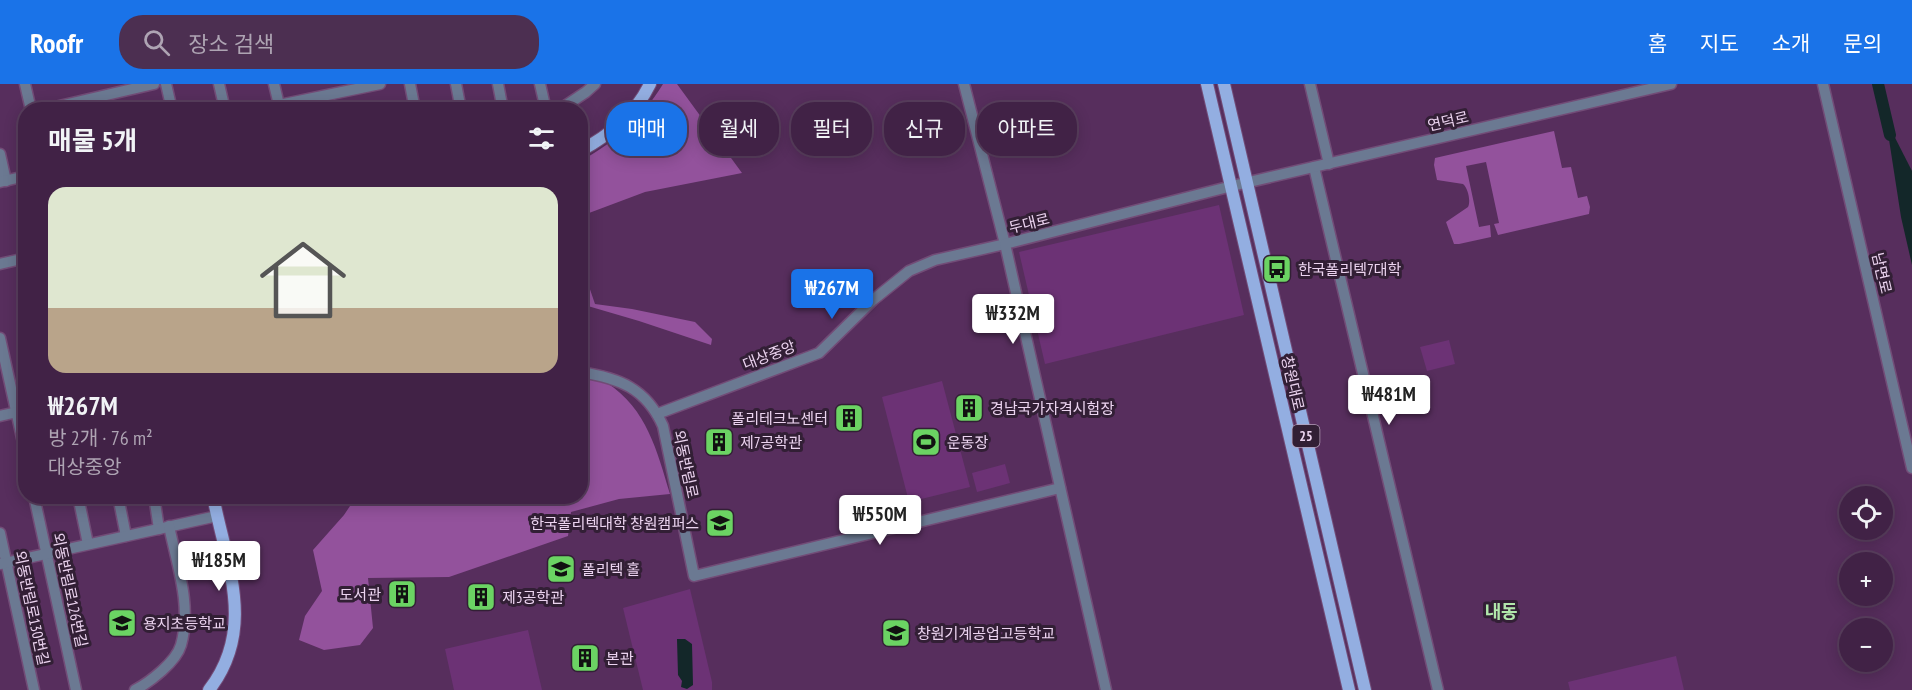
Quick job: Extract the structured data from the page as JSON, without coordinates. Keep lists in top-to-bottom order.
{
  "streets": {
    "main road": ["창원대로", "25"],
    "street": [
      "연덕로",
      "두대로",
      "남면로",
      "대상중앙",
      "외동반림로",
      "외동반림로126번길",
      "외동반림로130번길"
    ]
  },
  "crossings": [
    ["연덕로", "두대로"],
    ["연덕로", "창원대로"],
    ["두대로", "대상중앙"],
    ["두대로", "창원대로"],
    ["두대로", "외동반림로"],
    ["대상중앙", "외동반림로"]
  ],
  "districts": ["내동"],
  "places": {
    "bus stop": ["한국폴리텍7대학"],
    "building": [
      "경남국가자격시험장",
      "폴리테크노센터",
      "제7공학관",
      "도서관",
      "제3공학관",
      "본관"
    ],
    "sports": ["운동장"],
    "school or university": [
      "한국폴리텍대학 창원캠퍼스",
      "폴리텍 홀",
      "용지초등학교",
      "창원기계공업고등학교"
    ]
  },
  "page": {
    "header": "Roofr",
    "search": "장소 검색",
    "nav": [
      "홈",
      "지도",
      "소개",
      "문의"
    ],
    "chip": [
      "매매",
      "월세",
      "필터",
      "신규",
      "아파트"
    ],
    "heading": "매물 5개",
    "list": [
      {
        "name": "₩267M",
        "note": "방 2개 · 76 m² · 대상중앙"
      }
    ],
    "price": [
      "₩267M",
      "₩332M",
      "₩481M",
      "₩550M",
      "₩185M"
    ],
    "map_buttons": ["+", "−"]
  }
}
